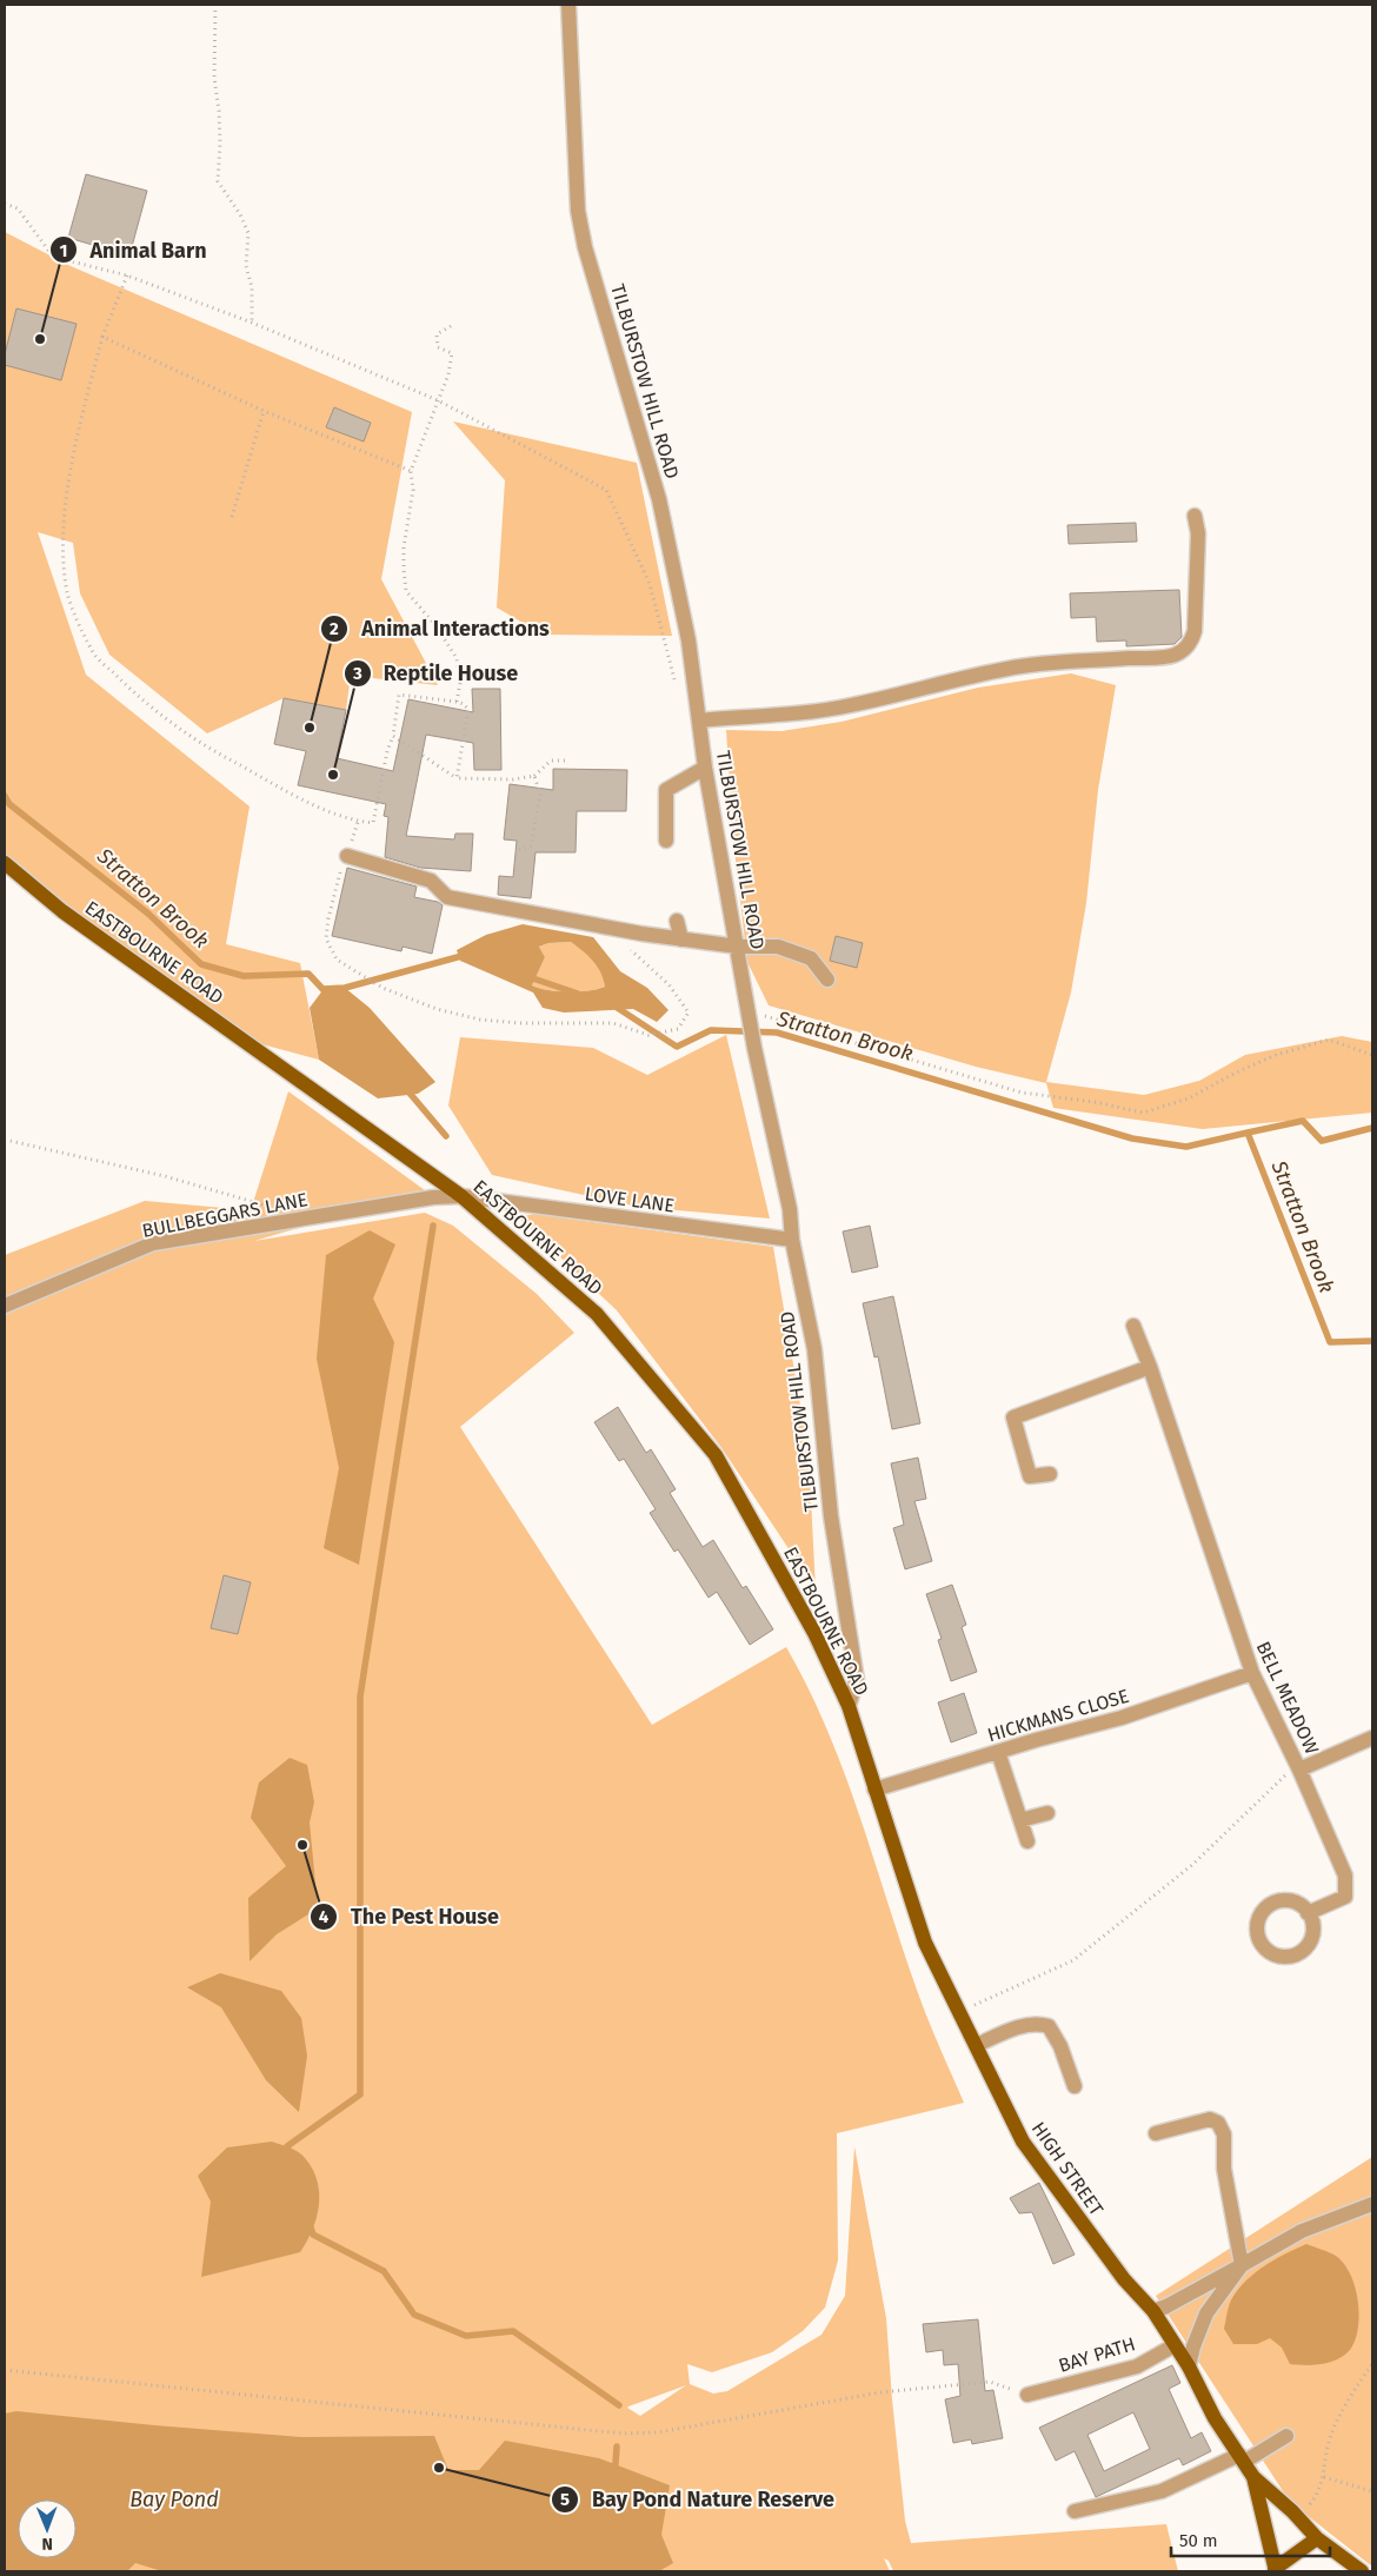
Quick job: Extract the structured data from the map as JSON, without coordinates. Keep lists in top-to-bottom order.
{
  "streets": {
    "main road": ["EASTBOURNE ROAD", "HIGH STREET"],
    "street": [
      "TILBURSTOW HILL ROAD",
      "LOVE LANE",
      "BULLBEGGARS LANE",
      "BELL MEADOW",
      "HICKMANS CLOSE",
      "BAY PATH"
    ]
  },
  "crossings": [
    ["TILBURSTOW HILL ROAD", "EASTBOURNE ROAD"],
    ["TILBURSTOW HILL ROAD", "LOVE LANE"],
    ["EASTBOURNE ROAD", "LOVE LANE"],
    ["EASTBOURNE ROAD", "BULLBEGGARS LANE"],
    ["EASTBOURNE ROAD", "HICKMANS CLOSE"],
    ["EASTBOURNE ROAD", "HIGH STREET"],
    ["LOVE LANE", "BULLBEGGARS LANE"],
    ["BELL MEADOW", "HICKMANS CLOSE"],
    ["HICKMANS CLOSE", "HIGH STREET"],
    ["HIGH STREET", "BAY PATH"]
  ],
  "water": ["Stratton Brook", "Bay Pond"],
  "places": [
    "Animal Barn",
    "Animal Interactions",
    "Reptile House",
    "The Pest House",
    "Bay Pond Nature Reserve"
  ],
  "scale_bar": "50 m",
  "north": "bottom"
}
